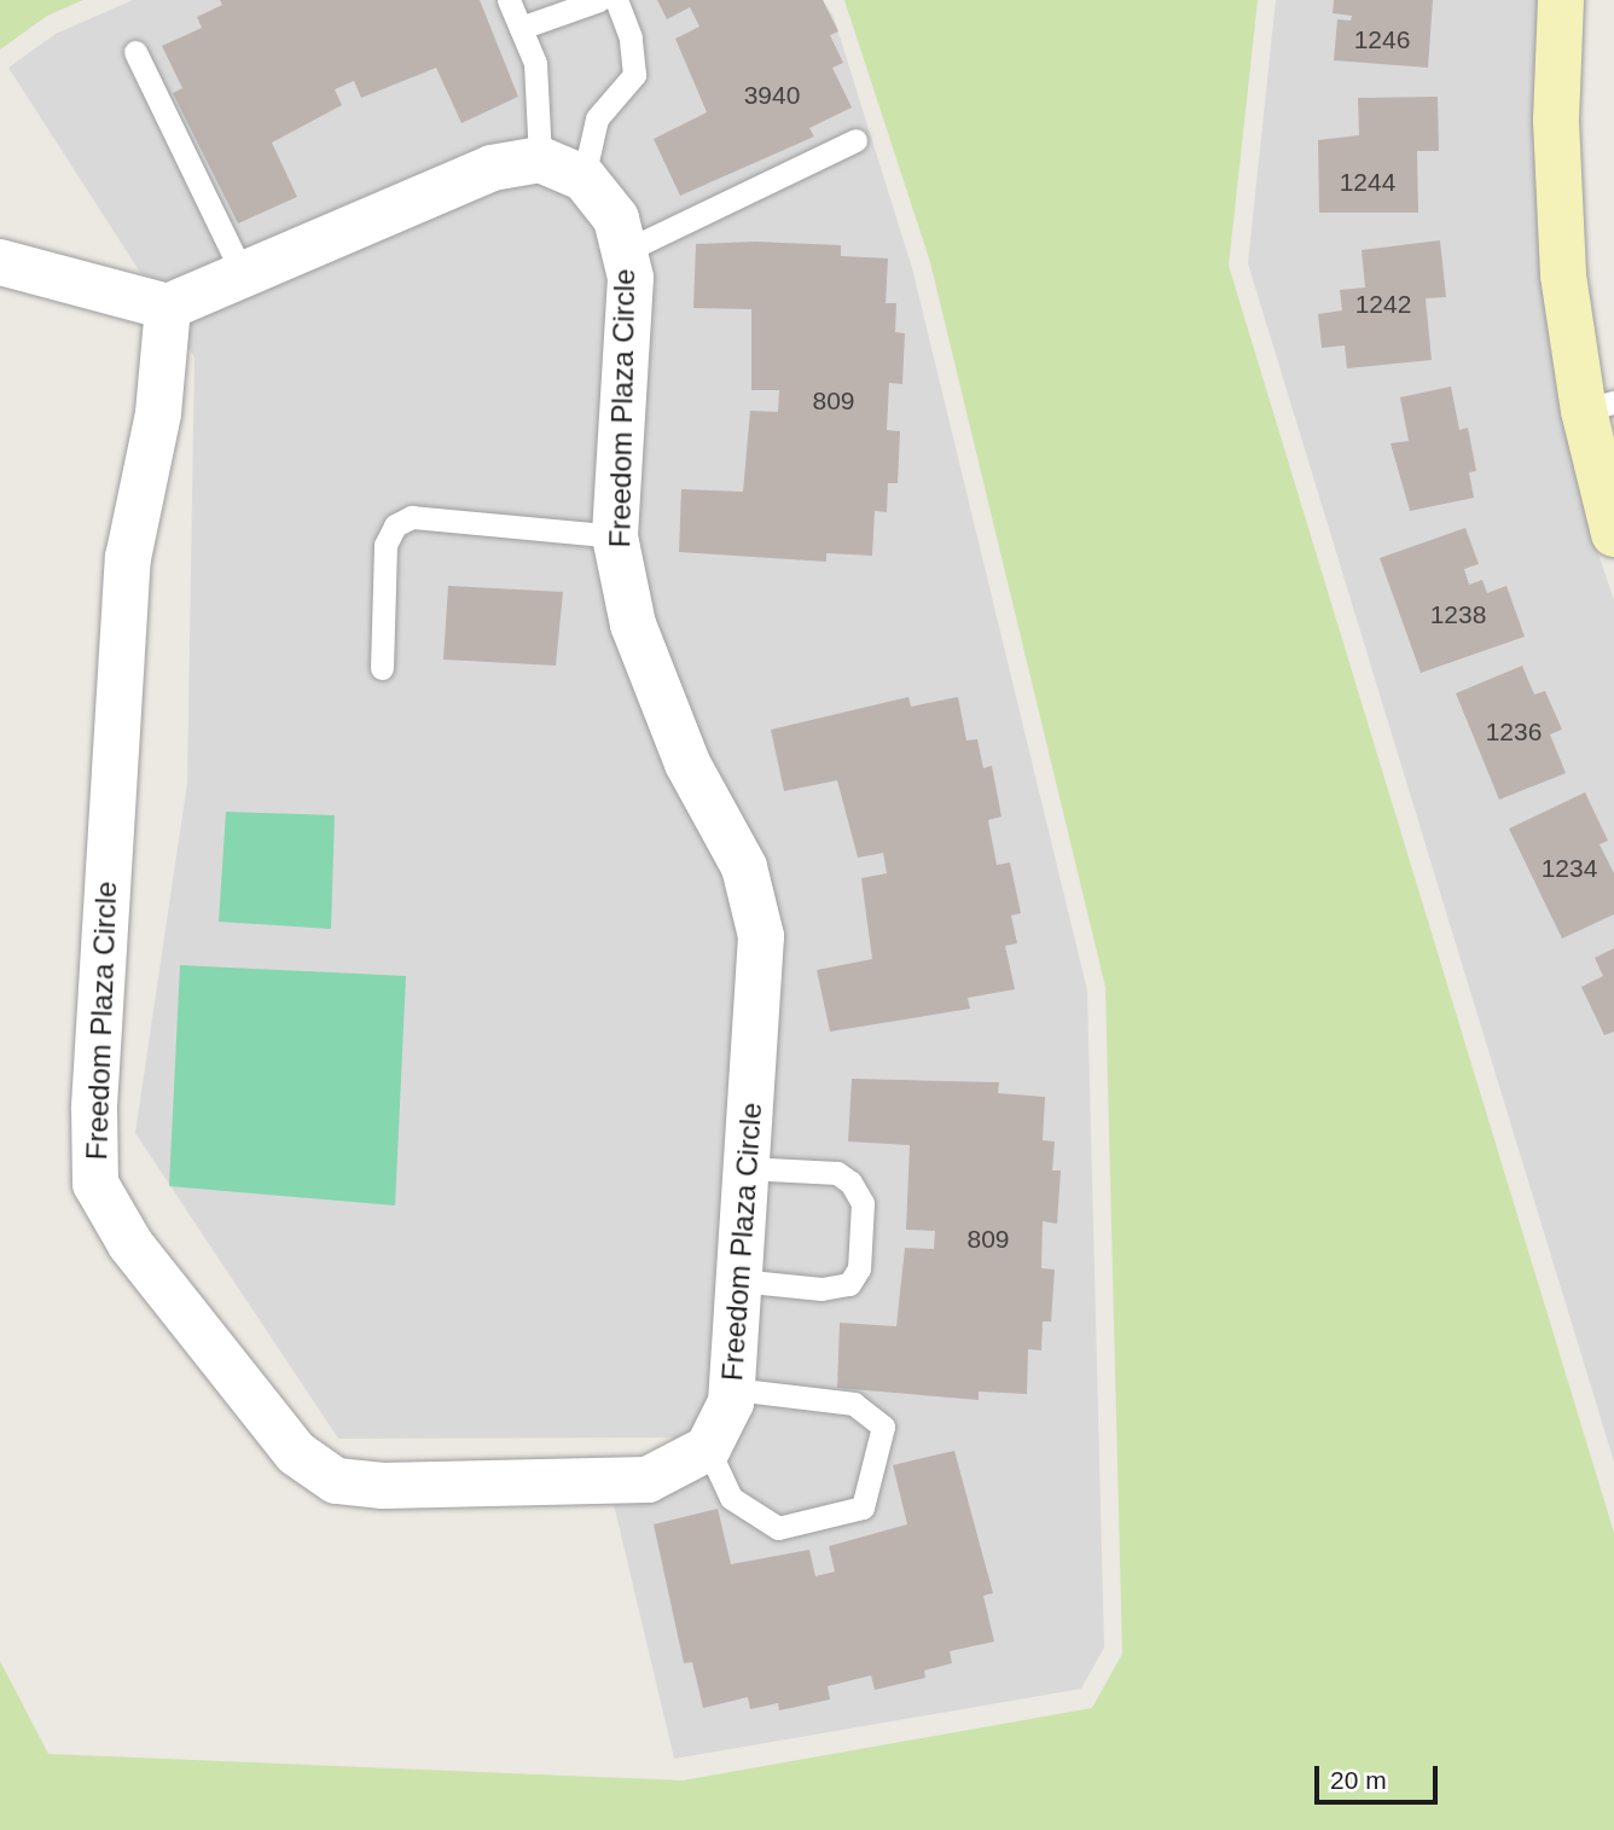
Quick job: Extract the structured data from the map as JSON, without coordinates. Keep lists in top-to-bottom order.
{
  "streets": {
    "street": ["Freedom Plaza Circle"]
  },
  "house_numbers": [
    "1246",
    "3940",
    "1244",
    "1242",
    "809",
    "1238",
    "1236",
    "1234",
    "809"
  ],
  "scale_bar": "20 m"
}
